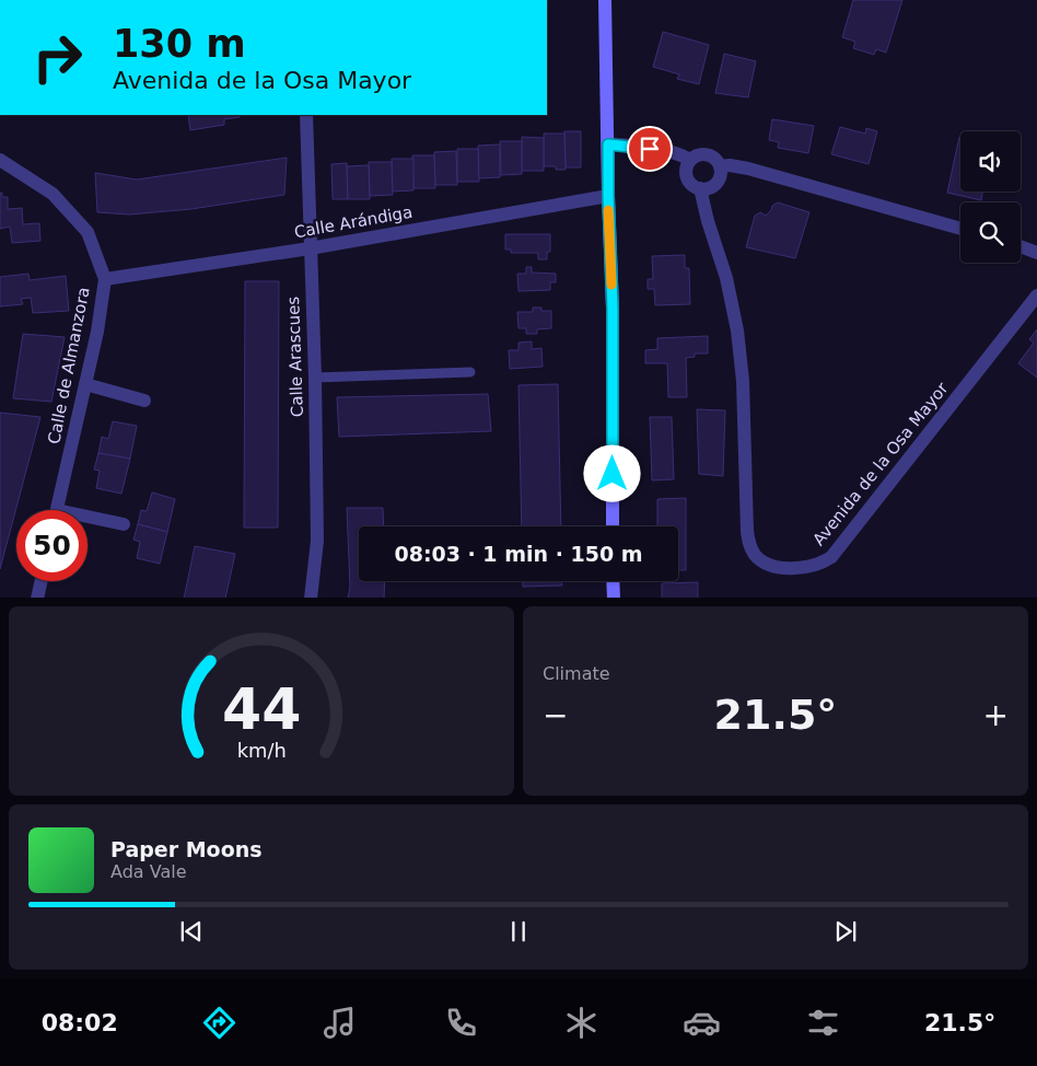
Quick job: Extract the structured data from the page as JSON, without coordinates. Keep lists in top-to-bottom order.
{
  "streets": {
    "street": [
      "Calle Arándiga",
      "Calle Arascues",
      "Calle de Almanzora",
      "Avenida de la Osa Mayor"
    ]
  },
  "crossings": [
    ["Calle Arándiga", "Calle Arascues"],
    ["Calle Arándiga", "Calle de Almanzora"]
  ],
  "page": {
    "turn": ["130 m", "Avenida de la Osa Mayor"],
    "limit": "50",
    "trip": "08:03 · 1 min · 150 m",
    "tile": "Climate",
    "heat": ["−", "21.5°", "+"],
    "song": ["Paper Moons", "Ada Vale"],
    "tabs": ["08:02", "21.5°"],
    "gauge": ["44", "km/h"]
  }
}
